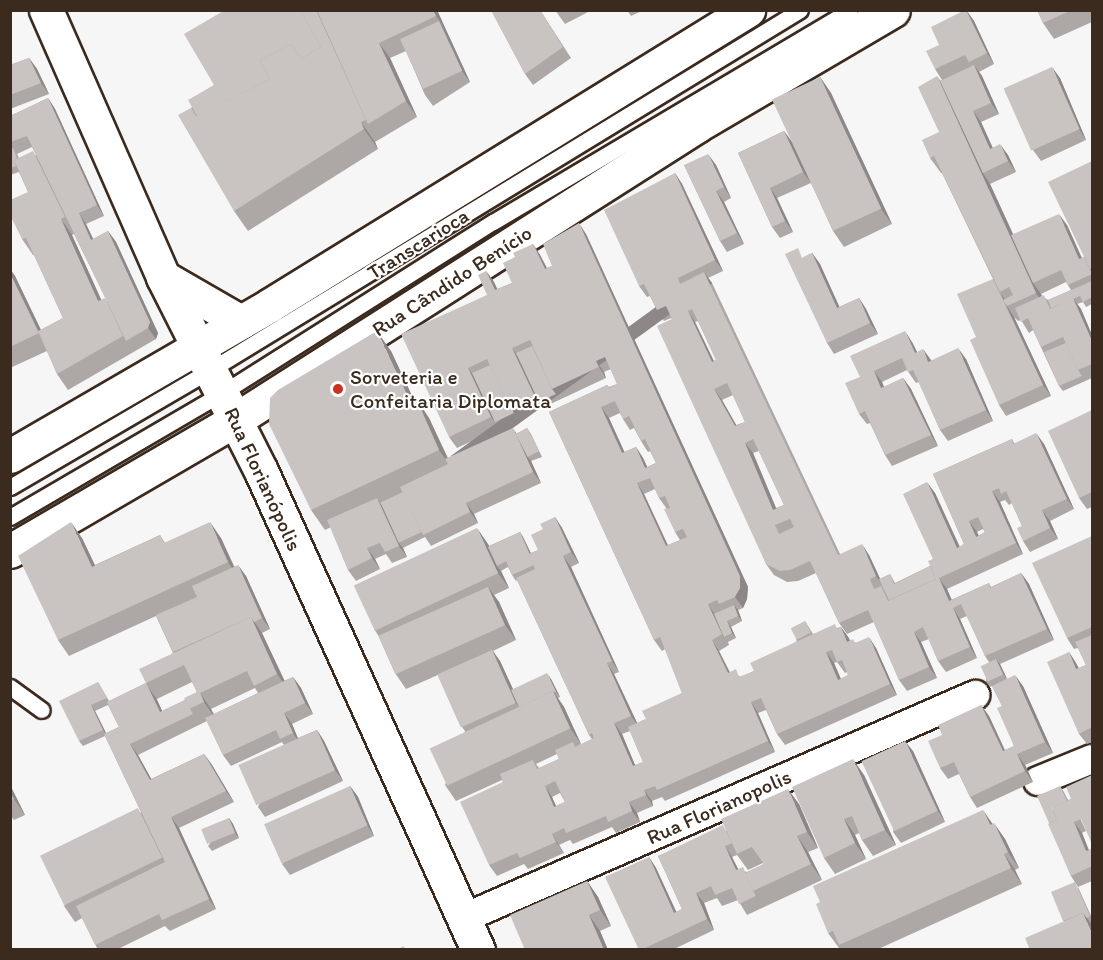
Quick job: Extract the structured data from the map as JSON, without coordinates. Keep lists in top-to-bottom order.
{
  "streets": {
    "main road": ["Rua Cândido Benício", "Rua Florianópolis"],
    "street": ["Rua Florianopolis"],
    "lane": ["Transcarioca"]
  },
  "crossings": [
    ["Transcarioca", "Rua Cândido Benício"],
    ["Transcarioca", "Rua Florianópolis"],
    ["Rua Cândido Benício", "Rua Florianópolis"],
    ["Rua Florianópolis", "Rua Florianopolis"]
  ],
  "places": ["Sorveteria e Confeitaria Diplomata"]
}
